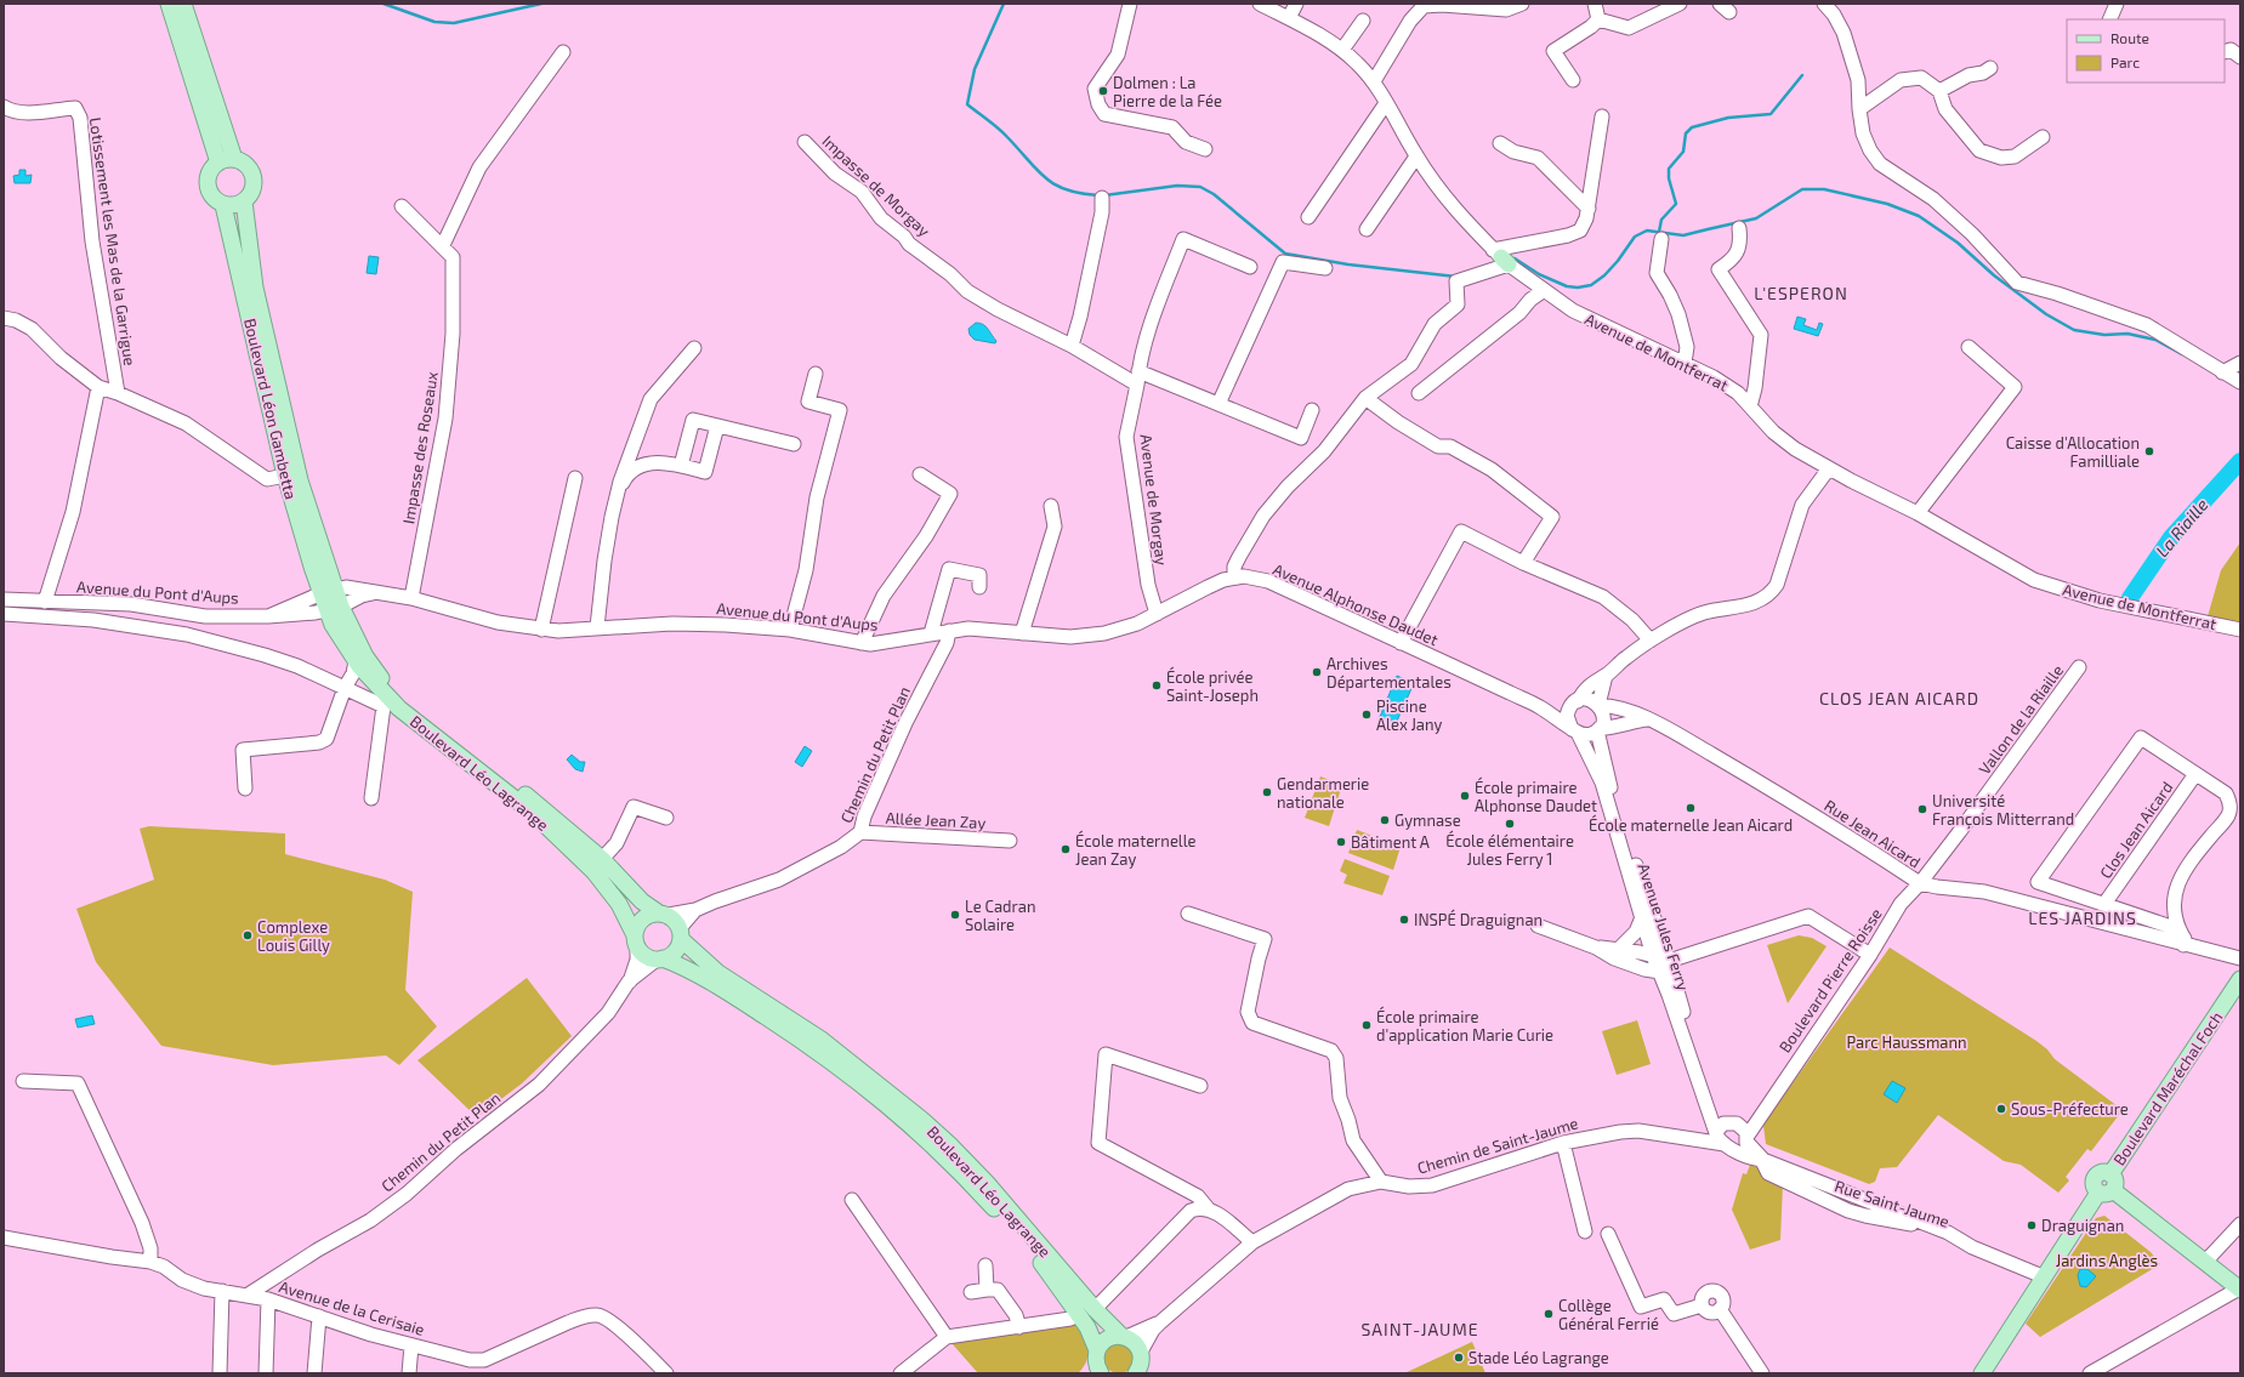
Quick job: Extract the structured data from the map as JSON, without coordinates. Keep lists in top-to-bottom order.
{
  "streets": {
    "main road": ["Boulevard Léon Gambetta", "Boulevard Léo Lagrange", "Boulevard Maréchal Foch"],
    "street": [
      "Impasse de Morgay",
      "Lotissement les Mas de la Garrigue",
      "Avenue de Montferrat",
      "Impasse des Roseaux",
      "Avenue de Morgay",
      "Avenue du Pont d'Aups",
      "Avenue Alphonse Daudet",
      "Vallon de la Riaille",
      "Chemin du Petit Plan",
      "Allée Jean Zay",
      "Clos Jean Aicard",
      "Rue Jean Aicard",
      "Avenue Jules Ferry",
      "Boulevard Pierre Roisse",
      "Chemin de Saint-Jaume",
      "Rue Saint-Jaume",
      "Avenue de la Cerisaie"
    ]
  },
  "crossings": [
    ["Boulevard Léon Gambetta", "Avenue du Pont d'Aups"],
    ["Boulevard Léon Gambetta", "Boulevard Léo Lagrange"],
    ["Impasse des Roseaux", "Avenue du Pont d'Aups"],
    ["Avenue de Morgay", "Avenue du Pont d'Aups"],
    ["Avenue de Morgay", "Avenue Alphonse Daudet"],
    ["Avenue du Pont d'Aups", "Avenue Alphonse Daudet"],
    ["Avenue du Pont d'Aups", "Chemin du Petit Plan"],
    ["Avenue du Pont d'Aups", "Boulevard Léo Lagrange"],
    ["Avenue Alphonse Daudet", "Rue Jean Aicard"],
    ["Avenue Alphonse Daudet", "Avenue Jules Ferry"],
    ["Vallon de la Riaille", "Rue Jean Aicard"],
    ["Vallon de la Riaille", "Boulevard Pierre Roisse"],
    ["Chemin du Petit Plan", "Boulevard Léo Lagrange"],
    ["Chemin du Petit Plan", "Allée Jean Zay"],
    ["Chemin du Petit Plan", "Avenue de la Cerisaie"],
    ["Clos Jean Aicard", "Rue Jean Aicard"],
    ["Rue Jean Aicard", "Avenue Jules Ferry"],
    ["Rue Jean Aicard", "Boulevard Pierre Roisse"],
    ["Avenue Jules Ferry", "Chemin de Saint-Jaume"],
    ["Boulevard Pierre Roisse", "Chemin de Saint-Jaume"],
    ["Boulevard Pierre Roisse", "Rue Saint-Jaume"],
    ["Boulevard Maréchal Foch", "Rue Saint-Jaume"],
    ["Chemin de Saint-Jaume", "Rue Saint-Jaume"]
  ],
  "districts": [
    "L'ESPERON",
    "CLOS JEAN AICARD",
    "LES JARDINS",
    "SAINT-JAUME"
  ],
  "water": ["La Riaille"],
  "parks": ["Parc Haussmann", "Jardins Anglès"],
  "places": [
    "Dolmen : La Pierre de la Fée",
    "Caisse d'Allocation Familliale",
    "Archives Départementales",
    "École privée Saint-Joseph",
    "Piscine Alex Jany",
    "Gendarmerie nationale",
    "École primaire Alphonse Daudet",
    "École maternelle Jean Aicard",
    "Université François Mitterrand",
    "Gymnase",
    "École élémentaire Jules Ferry 1",
    "Bâtiment A",
    "École maternelle Jean Zay",
    "Le Cadran Solaire",
    "INSPÉ Draguignan",
    "Complexe Louis Gilly",
    "École primaire d'application Marie Curie",
    "Sous-Préfecture",
    "Draguignan",
    "Collège Général Ferrié",
    "Stade Léo Lagrange"
  ],
  "legend": ["Route", "Parc"]
}
